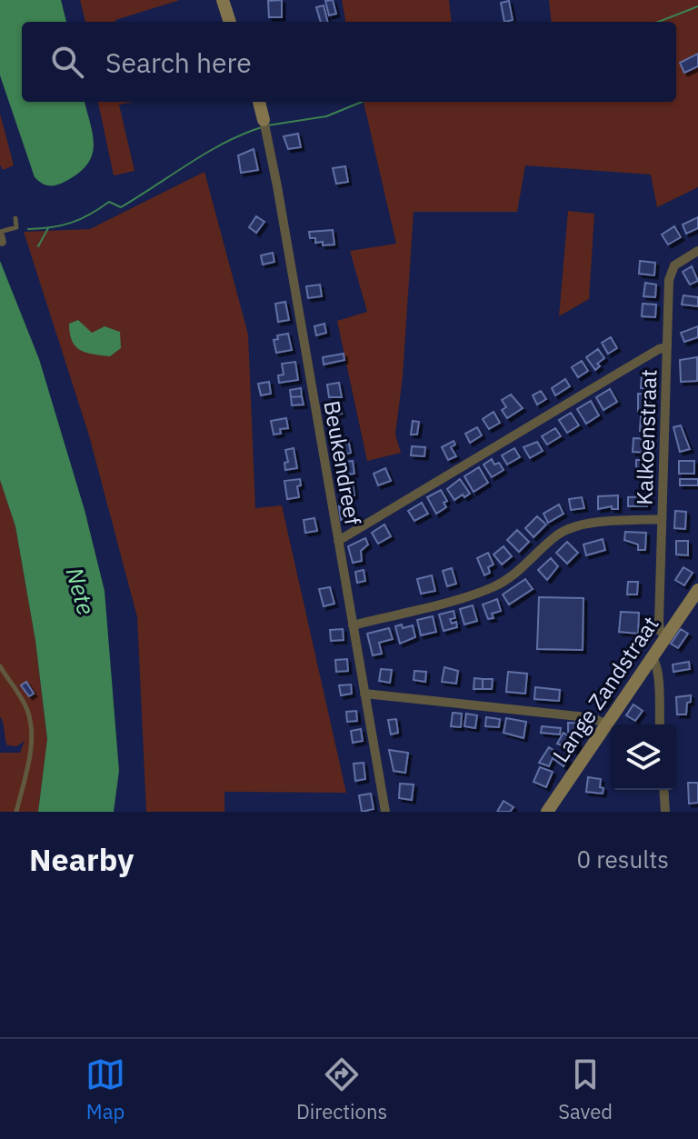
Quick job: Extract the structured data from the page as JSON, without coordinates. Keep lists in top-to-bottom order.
{
  "streets": {
    "street": ["Kalkoenstraat", "Beukendreef", "Lange Zandstraat"]
  },
  "crossings": [
    ["Kalkoenstraat", "Lange Zandstraat"]
  ],
  "water": ["Nete"],
  "page": {
    "search": "Search here",
    "heading": ["Nearby", "0 results"],
    "nav": ["Map", "Directions", "Saved"]
  }
}
